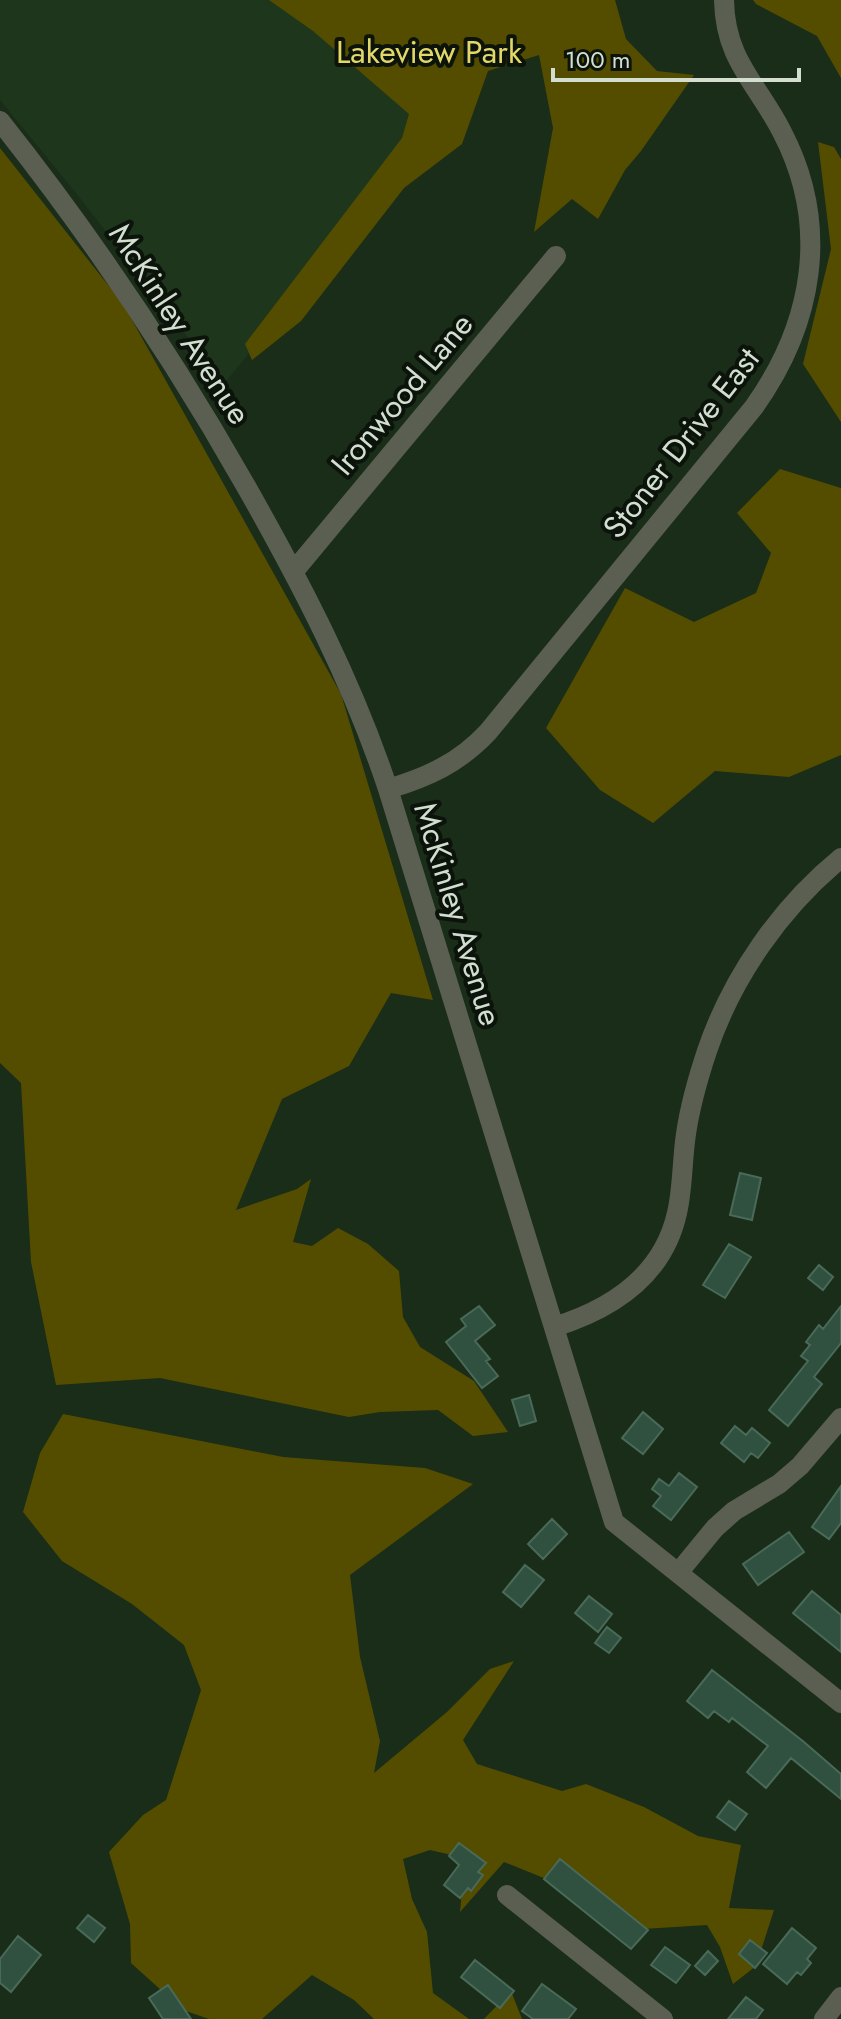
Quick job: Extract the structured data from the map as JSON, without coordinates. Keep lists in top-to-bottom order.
{
  "streets": {
    "street": ["McKinley Avenue", "Ironwood Lane", "Stoner Drive East"]
  },
  "crossings": [
    ["McKinley Avenue", "Ironwood Lane"],
    ["McKinley Avenue", "Stoner Drive East"]
  ],
  "parks": ["Lakeview Park"],
  "scale_bar": "100 m"
}
